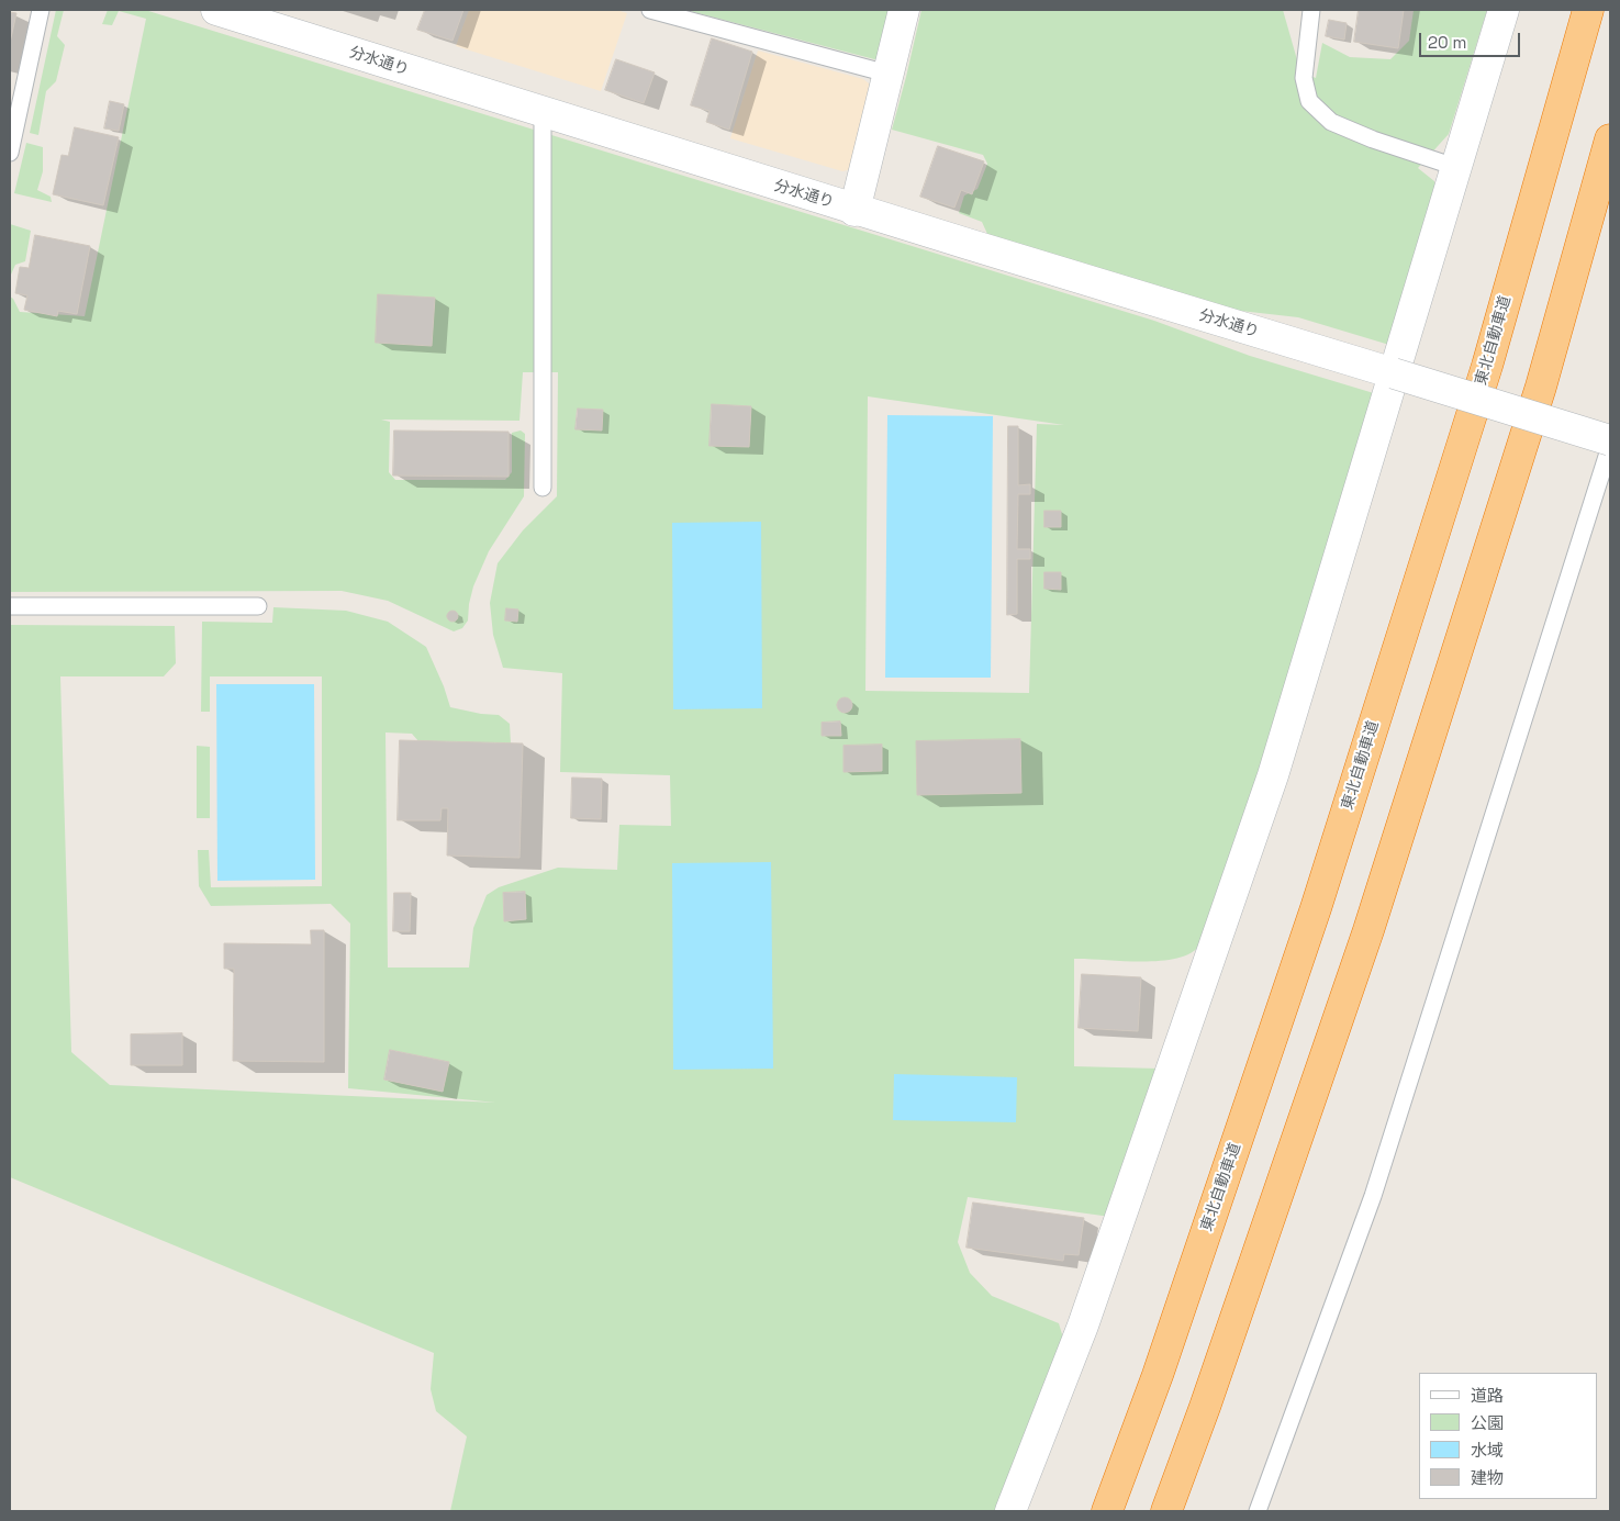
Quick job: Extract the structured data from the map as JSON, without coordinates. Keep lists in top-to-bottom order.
{
  "streets": {
    "highway": ["東北自動車道"],
    "street": ["分水通り"]
  },
  "legend": [
    "道路",
    "公園",
    "水域",
    "建物"
  ],
  "scale_bar": "20 m"
}
